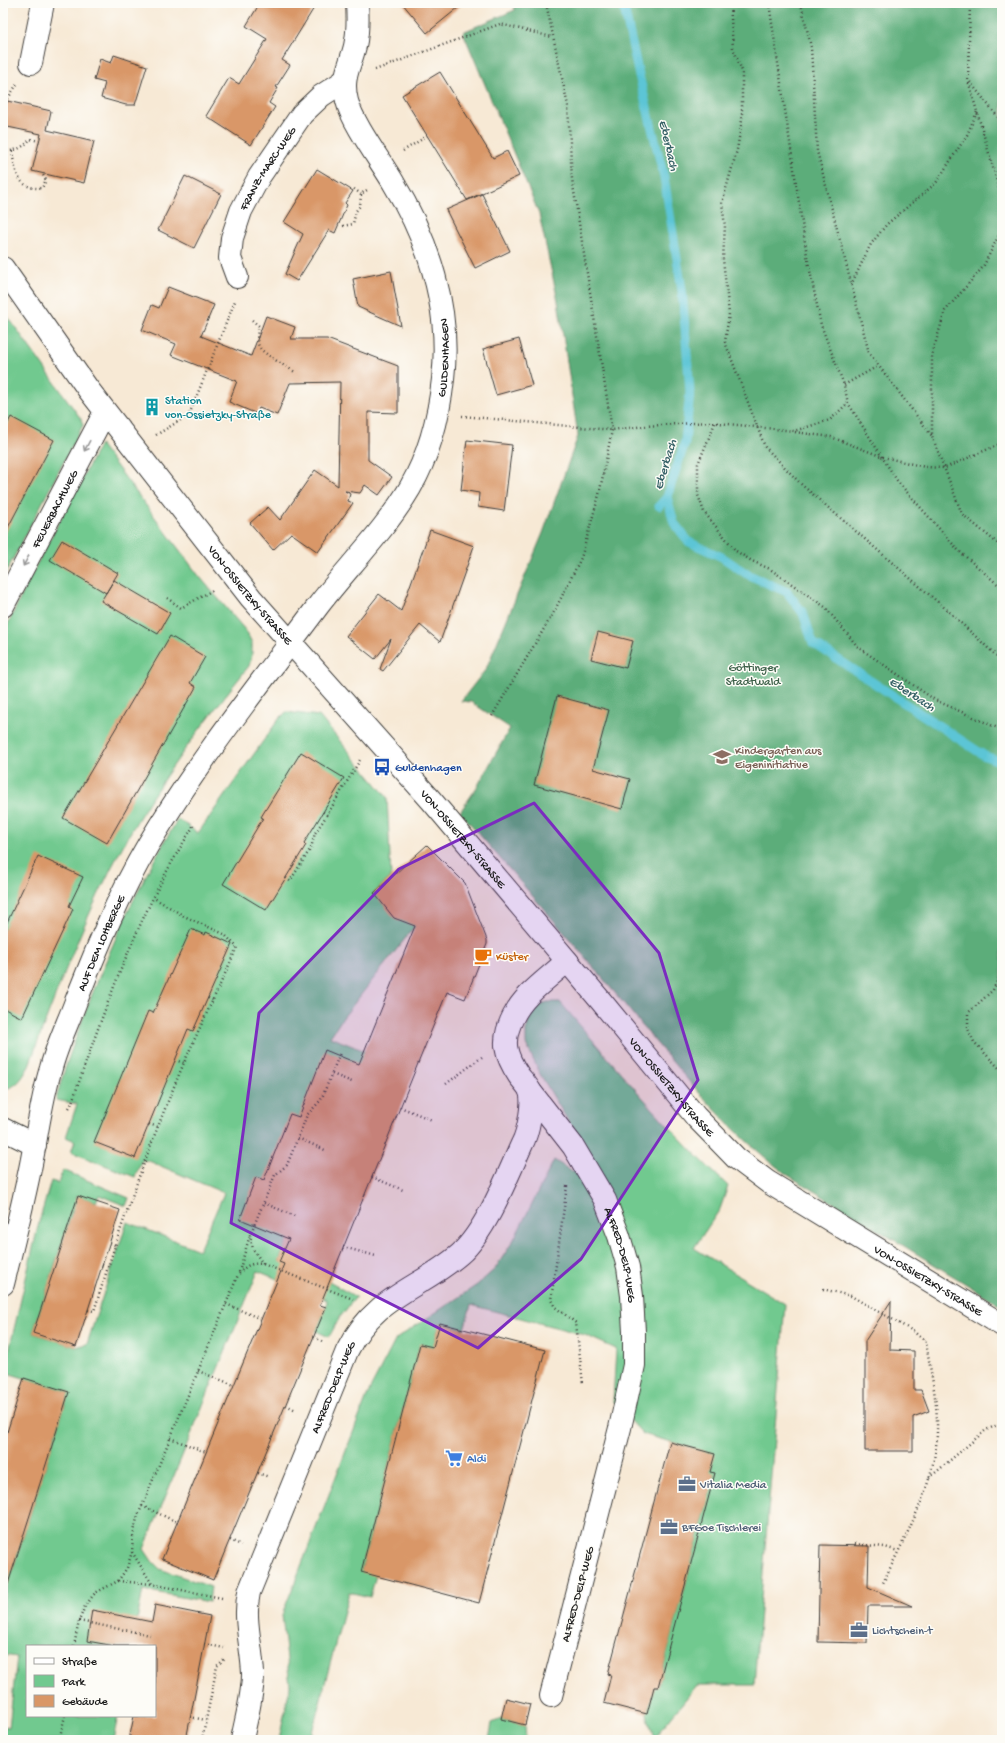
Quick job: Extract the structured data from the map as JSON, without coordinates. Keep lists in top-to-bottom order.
{
  "streets": {
    "street": [
      "FRANZ-MARC-WEG",
      "GULDENHAGEN",
      "FEUERBACHWEG",
      "VON-OSSIETZKY-STRASSE",
      "AUF DEM LOHBERGE",
      "ALFRED-DELP-WEG"
    ]
  },
  "crossings": [
    ["FRANZ-MARC-WEG", "GULDENHAGEN"],
    ["GULDENHAGEN", "VON-OSSIETZKY-STRASSE"],
    ["GULDENHAGEN", "AUF DEM LOHBERGE"],
    ["FEUERBACHWEG", "VON-OSSIETZKY-STRASSE"],
    ["VON-OSSIETZKY-STRASSE", "AUF DEM LOHBERGE"]
  ],
  "one_way": ["FEUERBACHWEG"],
  "water": ["Eberbach"],
  "parks": ["Göttinger Stadtwald"],
  "places": {
    "building": ["Station von-Ossietzky-Straße"],
    "school or university": ["Kindergarten aus Eigeninitiative"],
    "bus stop": ["Guldenhagen"],
    "cafe": ["Küster"],
    "supermarket": ["Aldi"],
    "office": ["Vitalia Media", "BFGoe Tischlerei", "Lichtschein-t"]
  },
  "legend": ["Straße", "Park", "Gebäude"]
}
